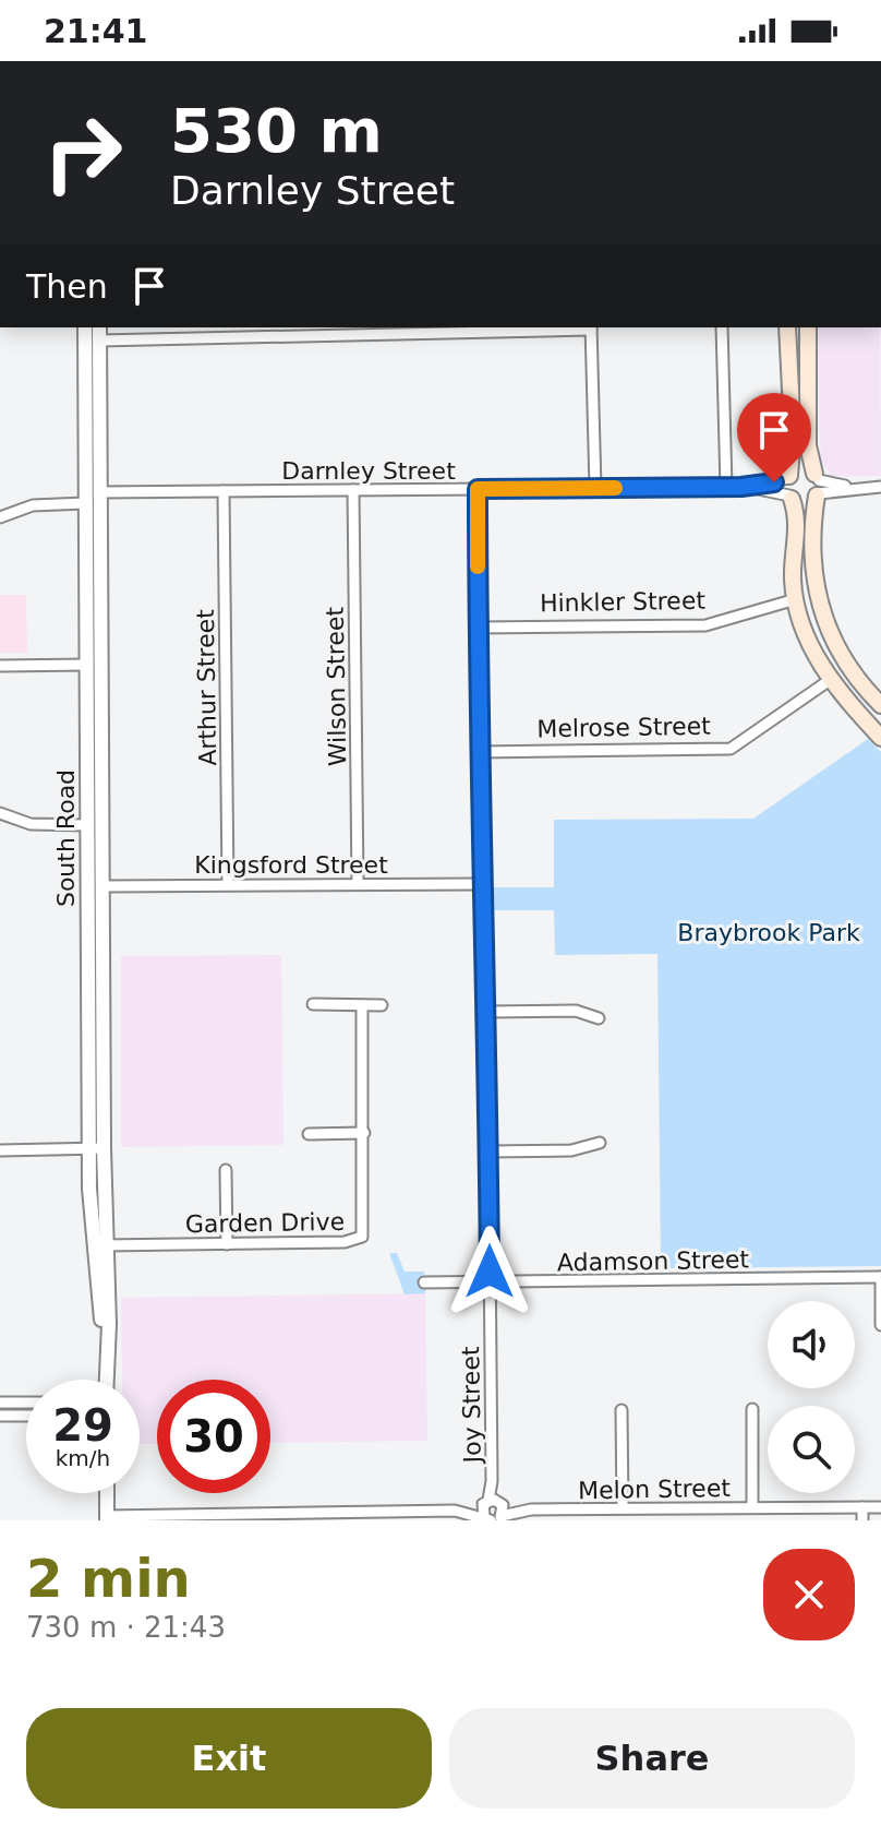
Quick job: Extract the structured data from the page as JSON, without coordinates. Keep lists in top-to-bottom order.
{
  "streets": {
    "main road": ["Hinkler Street", "Melrose Street"],
    "street": [
      "Darnley Street",
      "Wilson Street",
      "Arthur Street",
      "South Road",
      "Kingsford Street",
      "Garden Drive",
      "Adamson Street",
      "Joy Street",
      "Melon Street"
    ]
  },
  "crossings": [
    ["Darnley Street", "Wilson Street"],
    ["Darnley Street", "Arthur Street"],
    ["Darnley Street", "South Road"],
    ["Darnley Street", "Joy Street"],
    ["Hinkler Street", "Joy Street"],
    ["Wilson Street", "Kingsford Street"],
    ["Arthur Street", "Kingsford Street"],
    ["Melrose Street", "Joy Street"],
    ["South Road", "Kingsford Street"],
    ["South Road", "Garden Drive"],
    ["Kingsford Street", "Joy Street"],
    ["Adamson Street", "Joy Street"],
    ["Joy Street", "Melon Street"]
  ],
  "parks": ["Braybrook Park"],
  "page": {
    "status": "21:41",
    "turn": ["530 m", "Darnley Street"],
    "then": "Then",
    "speed": "29 km/h",
    "limit": "30",
    "heading": ["2 min", "730 m · 21:43"],
    "buttons": ["Exit", "Share"]
  }
}
